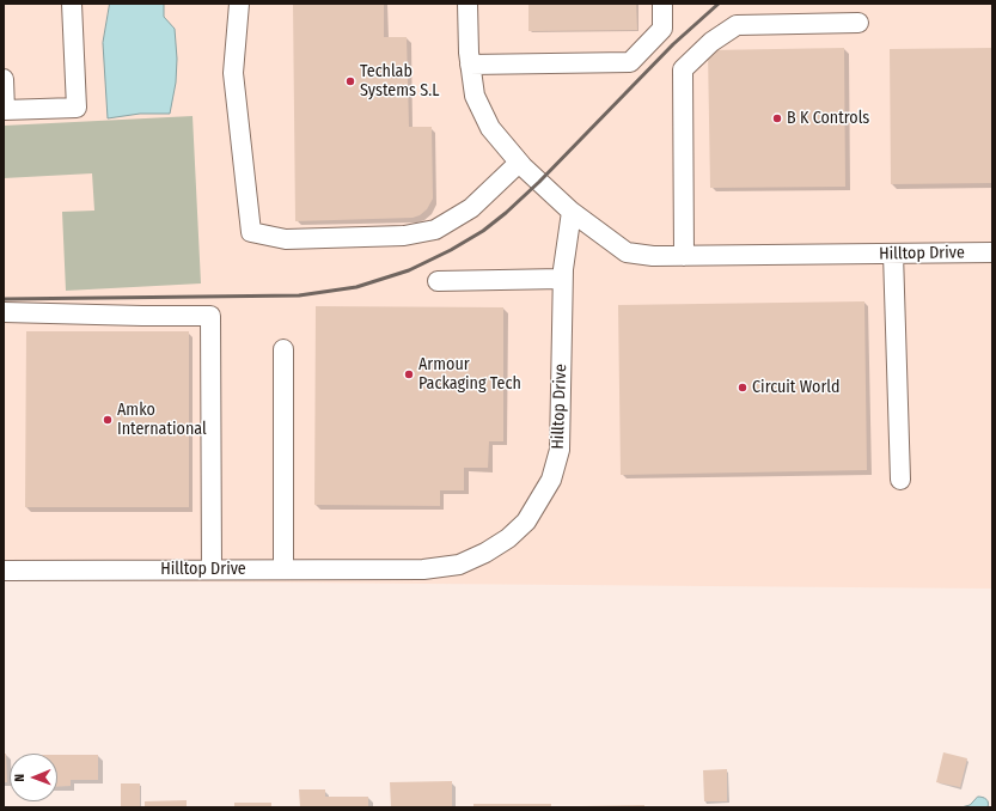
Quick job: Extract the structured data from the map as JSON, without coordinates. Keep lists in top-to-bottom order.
{
  "streets": {
    "street": ["Hilltop Drive"]
  },
  "places": [
    "Techlab Systems S.L",
    "B K Controls",
    "Armour Packaging Tech",
    "Circuit World",
    "Amko International"
  ],
  "north": "left"
}
